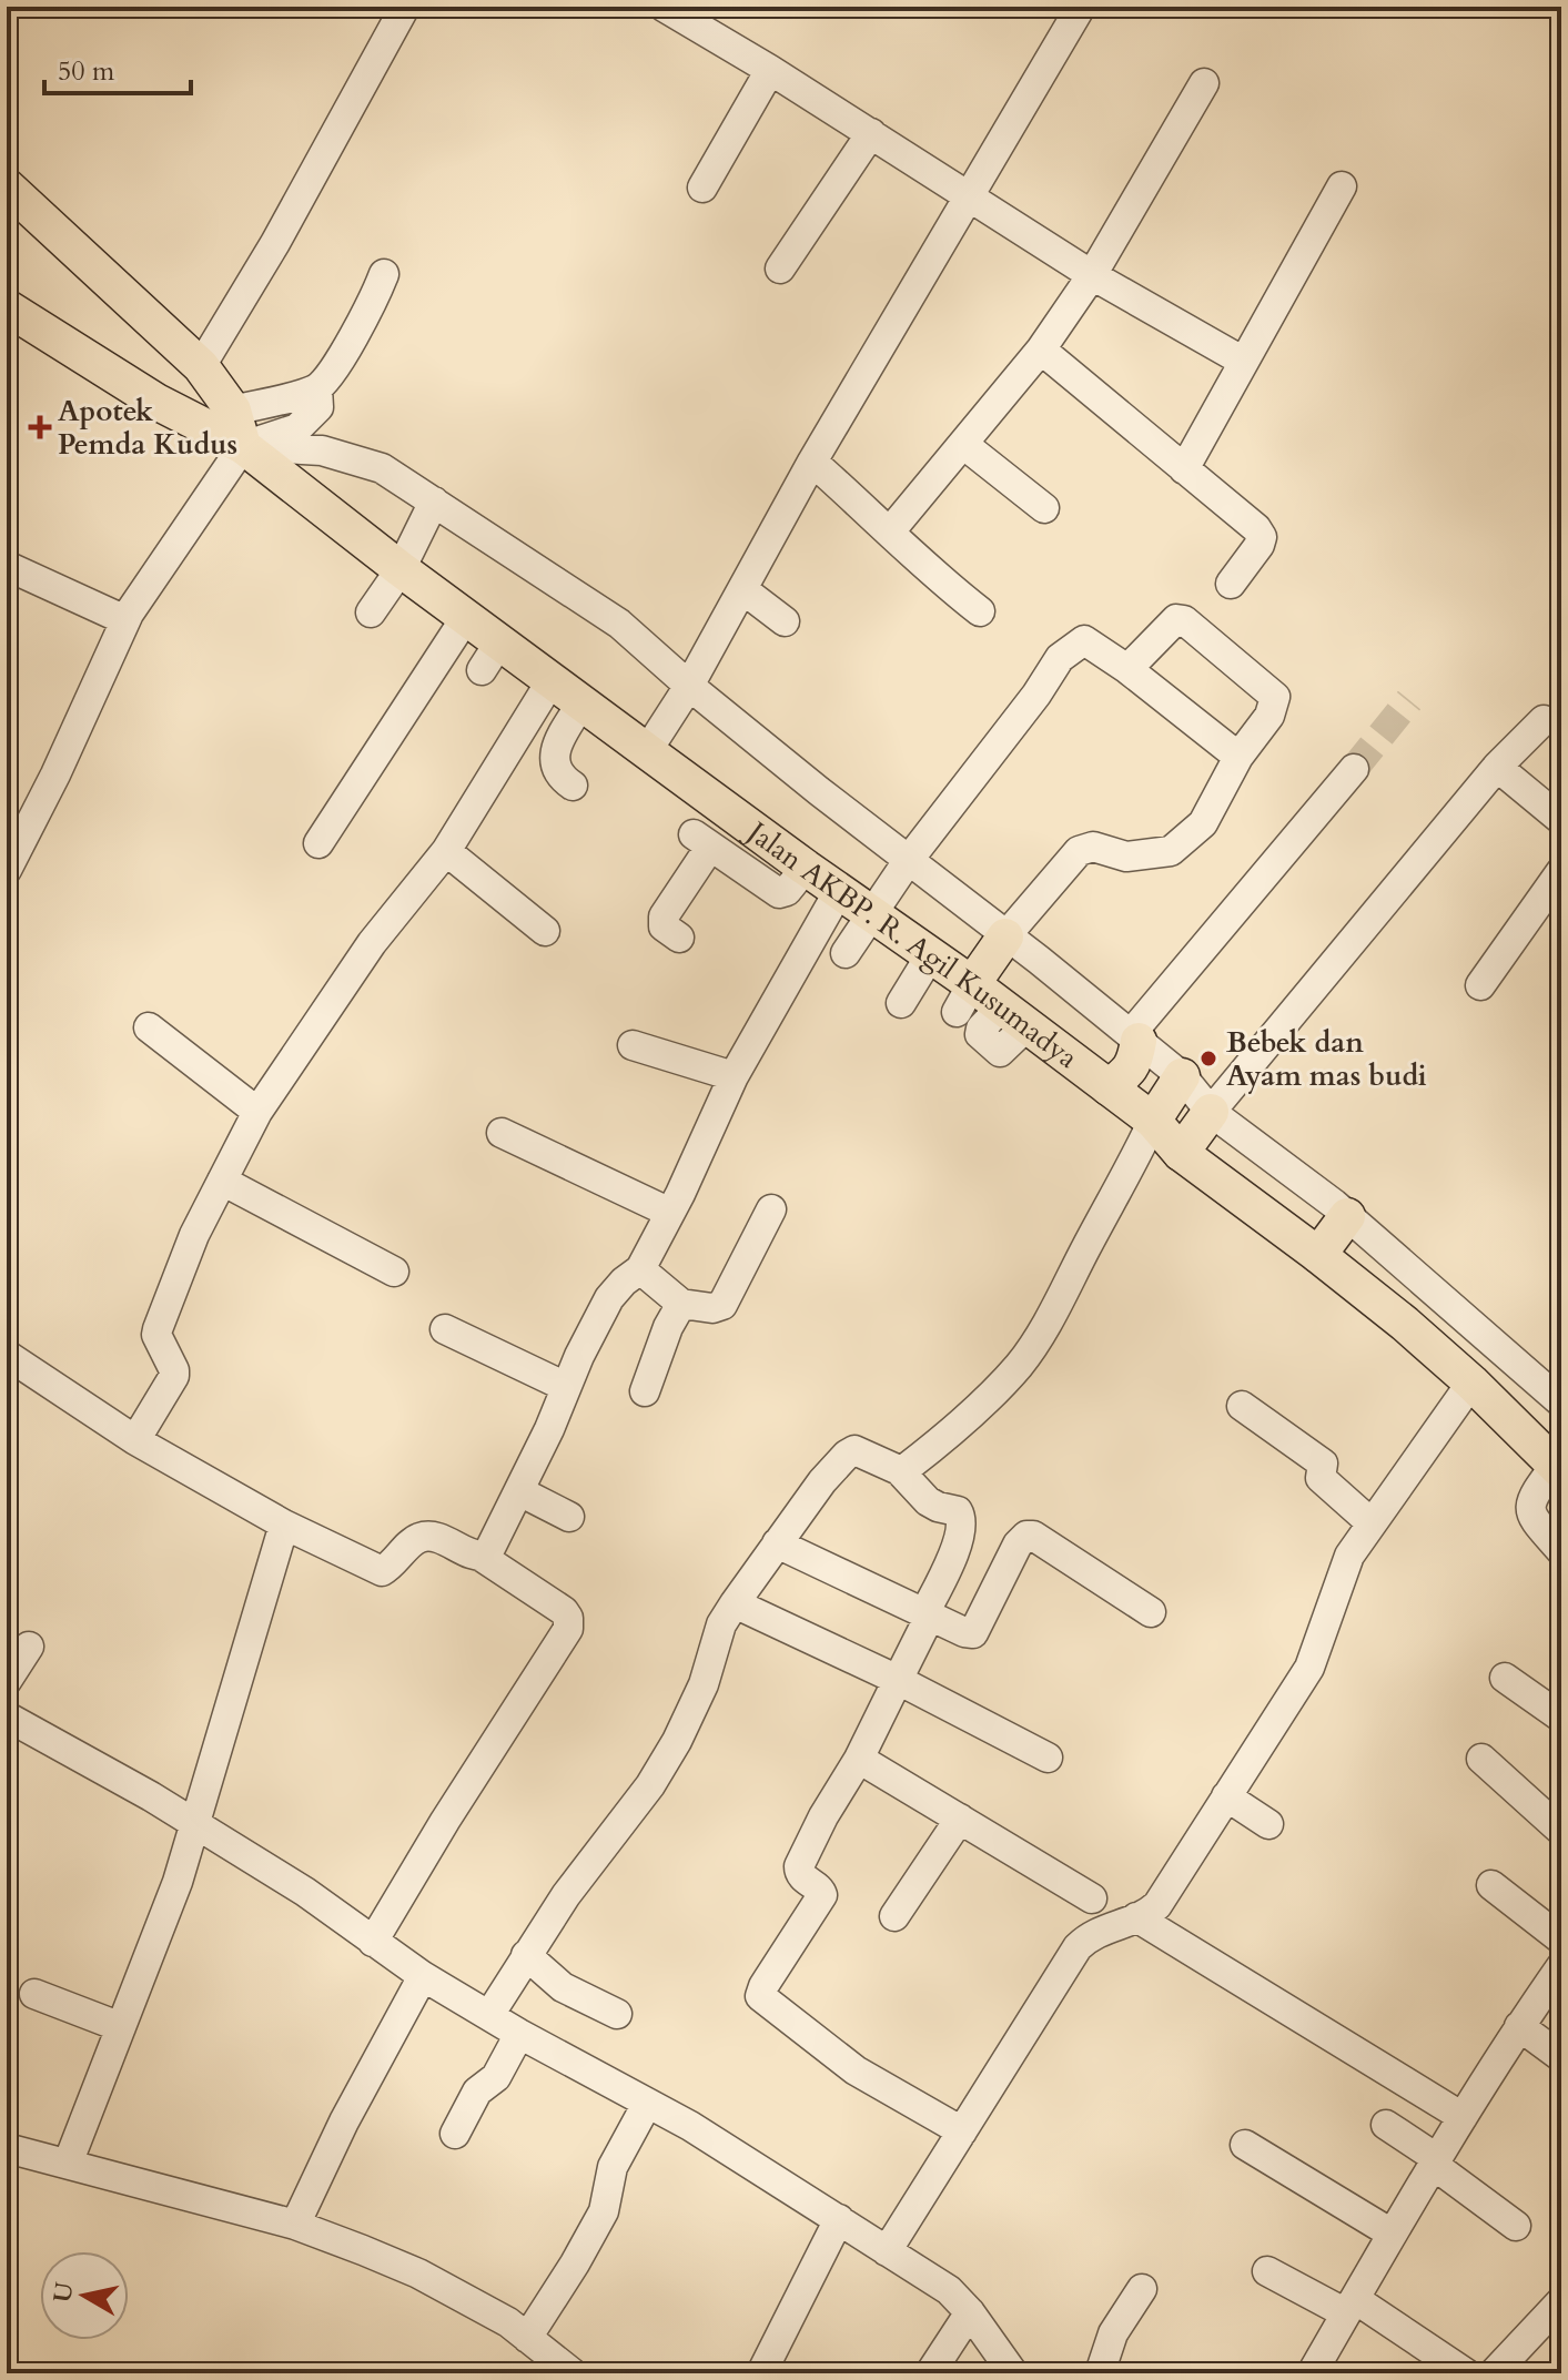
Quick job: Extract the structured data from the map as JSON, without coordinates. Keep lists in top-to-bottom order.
{
  "streets": {
    "main road": ["Jalan AKBP. R. Agil Kusumadya"]
  },
  "places": {
    "health": ["Apotek Pemda Kudus"],
    "other": ["Bebek dan Ayam mas budi"]
  },
  "scale_bar": "50 m",
  "north": "left"
}
